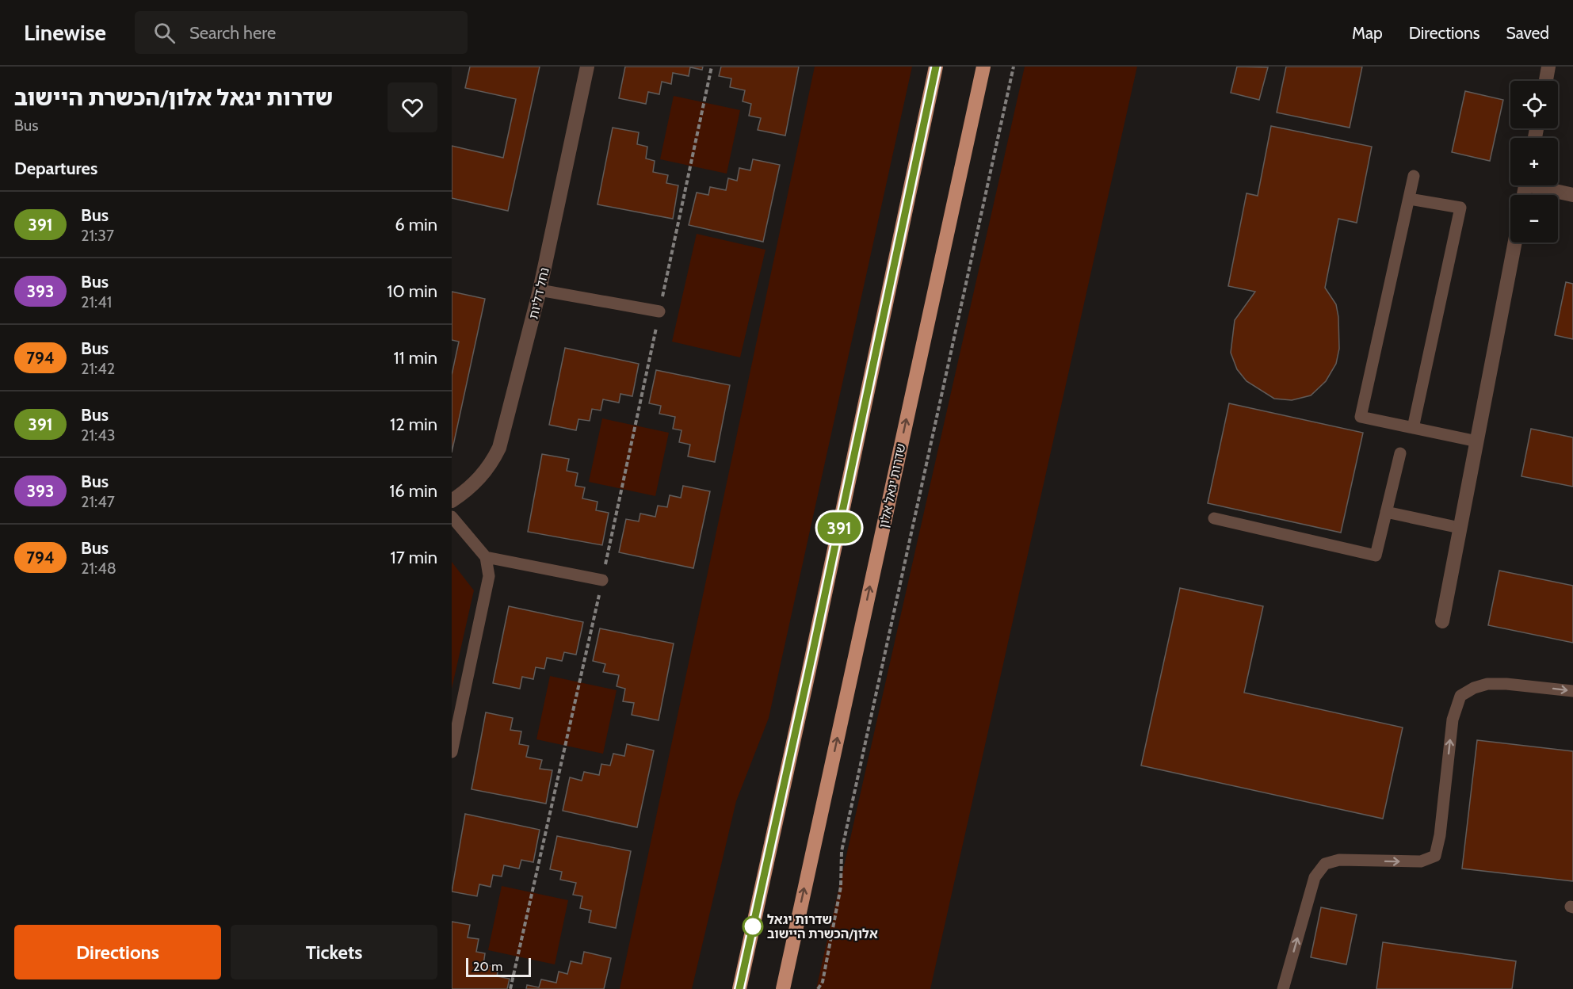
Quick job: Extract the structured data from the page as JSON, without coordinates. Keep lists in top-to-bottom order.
{
  "streets": {
    "highway": ["שדרות יגאל אלון"],
    "street": ["נחל דליות"]
  },
  "places": ["שדרות יגאל אלון/הכשרת היישוב"],
  "lines": ["bus line 391"],
  "scale_bar": "20 m",
  "page": {
    "header": "Linewise",
    "search": "Search here",
    "nav": ["Map", "Directions", "Saved"],
    "heading": [
      ["שדרות יגאל אלון/הכשרת היישוב", "Bus"],
      "Departures"
    ],
    "on_map": "391",
    "map_buttons": ["+", "−"],
    "list": [
      {
        "mark": "391",
        "name": "Bus",
        "note": "21:37",
        "value": "6 min"
      },
      {
        "mark": "393",
        "name": "Bus",
        "note": "21:41",
        "value": "10 min"
      },
      {
        "mark": "794",
        "name": "Bus",
        "note": "21:42",
        "value": "11 min"
      },
      {
        "mark": "391",
        "name": "Bus",
        "note": "21:43",
        "value": "12 min"
      },
      {
        "mark": "393",
        "name": "Bus",
        "note": "21:47",
        "value": "16 min"
      },
      {
        "mark": "794",
        "name": "Bus",
        "note": "21:48",
        "value": "17 min"
      }
    ],
    "buttons": ["Directions", "Tickets"],
    "scale": "20 m"
  }
}
